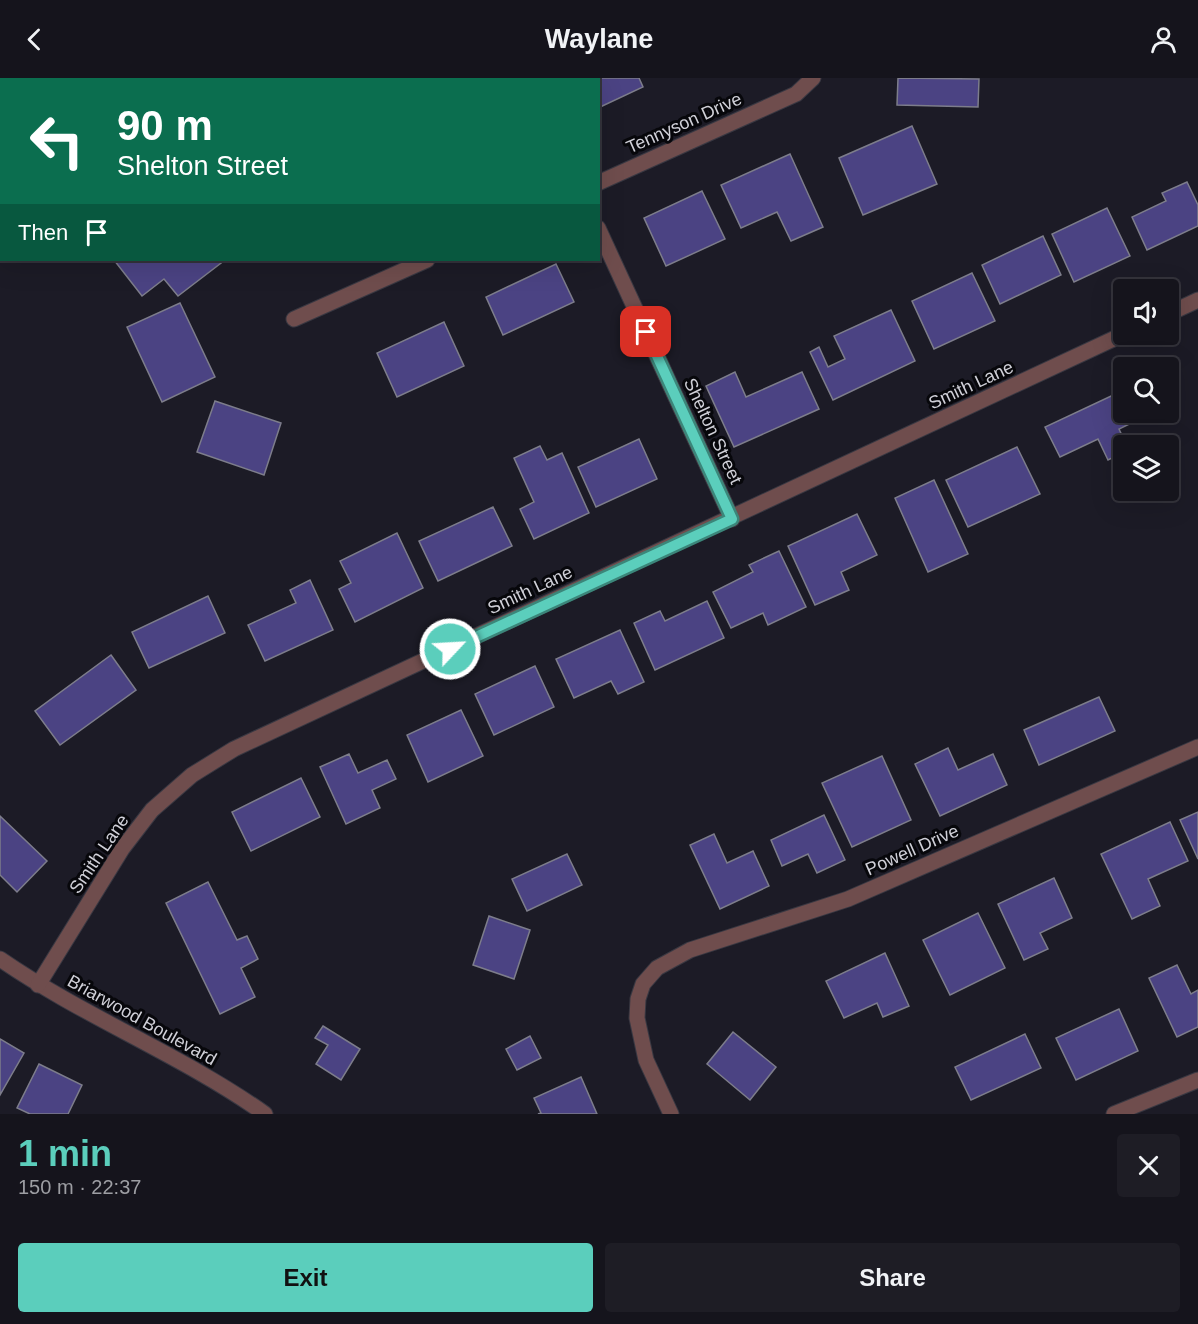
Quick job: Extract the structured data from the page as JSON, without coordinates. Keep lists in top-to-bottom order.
{
  "streets": {
    "street": [
      "Tennyson Drive",
      "Smith Lane",
      "Shelton Street",
      "Powell Drive",
      "Briarwood Boulevard"
    ]
  },
  "crossings": [
    ["Smith Lane", "Shelton Street"],
    ["Smith Lane", "Briarwood Boulevard"]
  ],
  "page": {
    "header": "Waylane",
    "turn": ["90 m", "Shelton Street"],
    "then": "Then",
    "heading": ["1 min", "150 m · 22:37"],
    "buttons": ["Exit", "Share"]
  }
}
